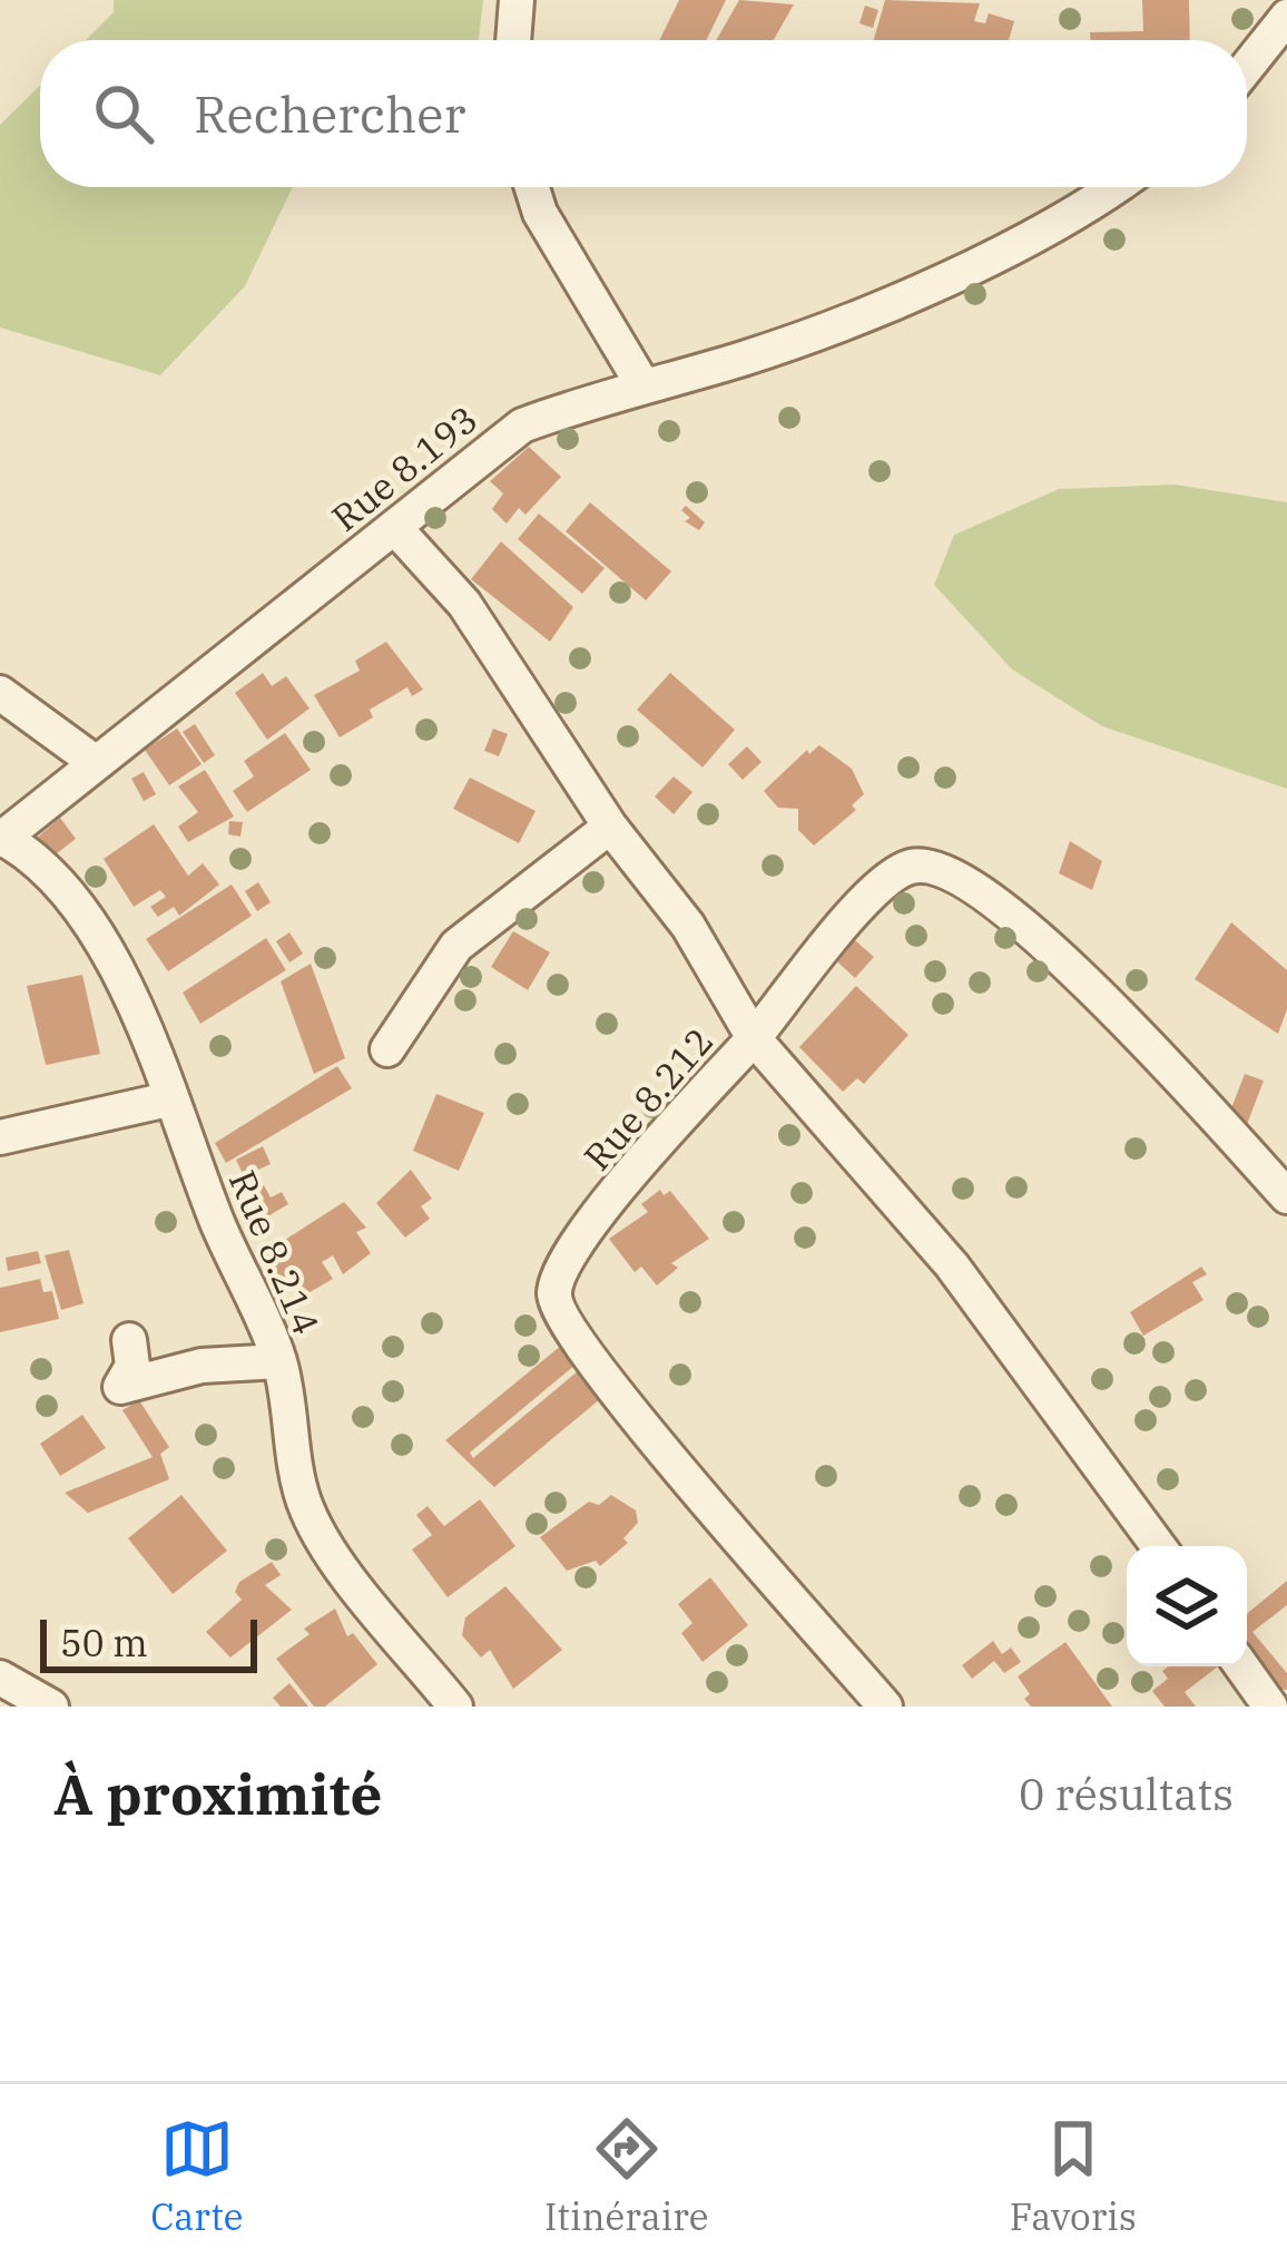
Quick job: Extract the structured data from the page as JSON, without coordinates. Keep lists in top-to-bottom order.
{
  "streets": {
    "street": ["Rue 8.193", "Rue 8.212", "Rue 8.214"]
  },
  "crossings": [
    ["Rue 8.193", "Rue 8.212"],
    ["Rue 8.193", "Rue 8.214"]
  ],
  "scale_bar": "50 m",
  "page": {
    "search": "Rechercher",
    "scale": "50 m",
    "heading": ["À proximité", "0 résultats"],
    "nav": ["Carte", "Itinéraire", "Favoris"]
  }
}
